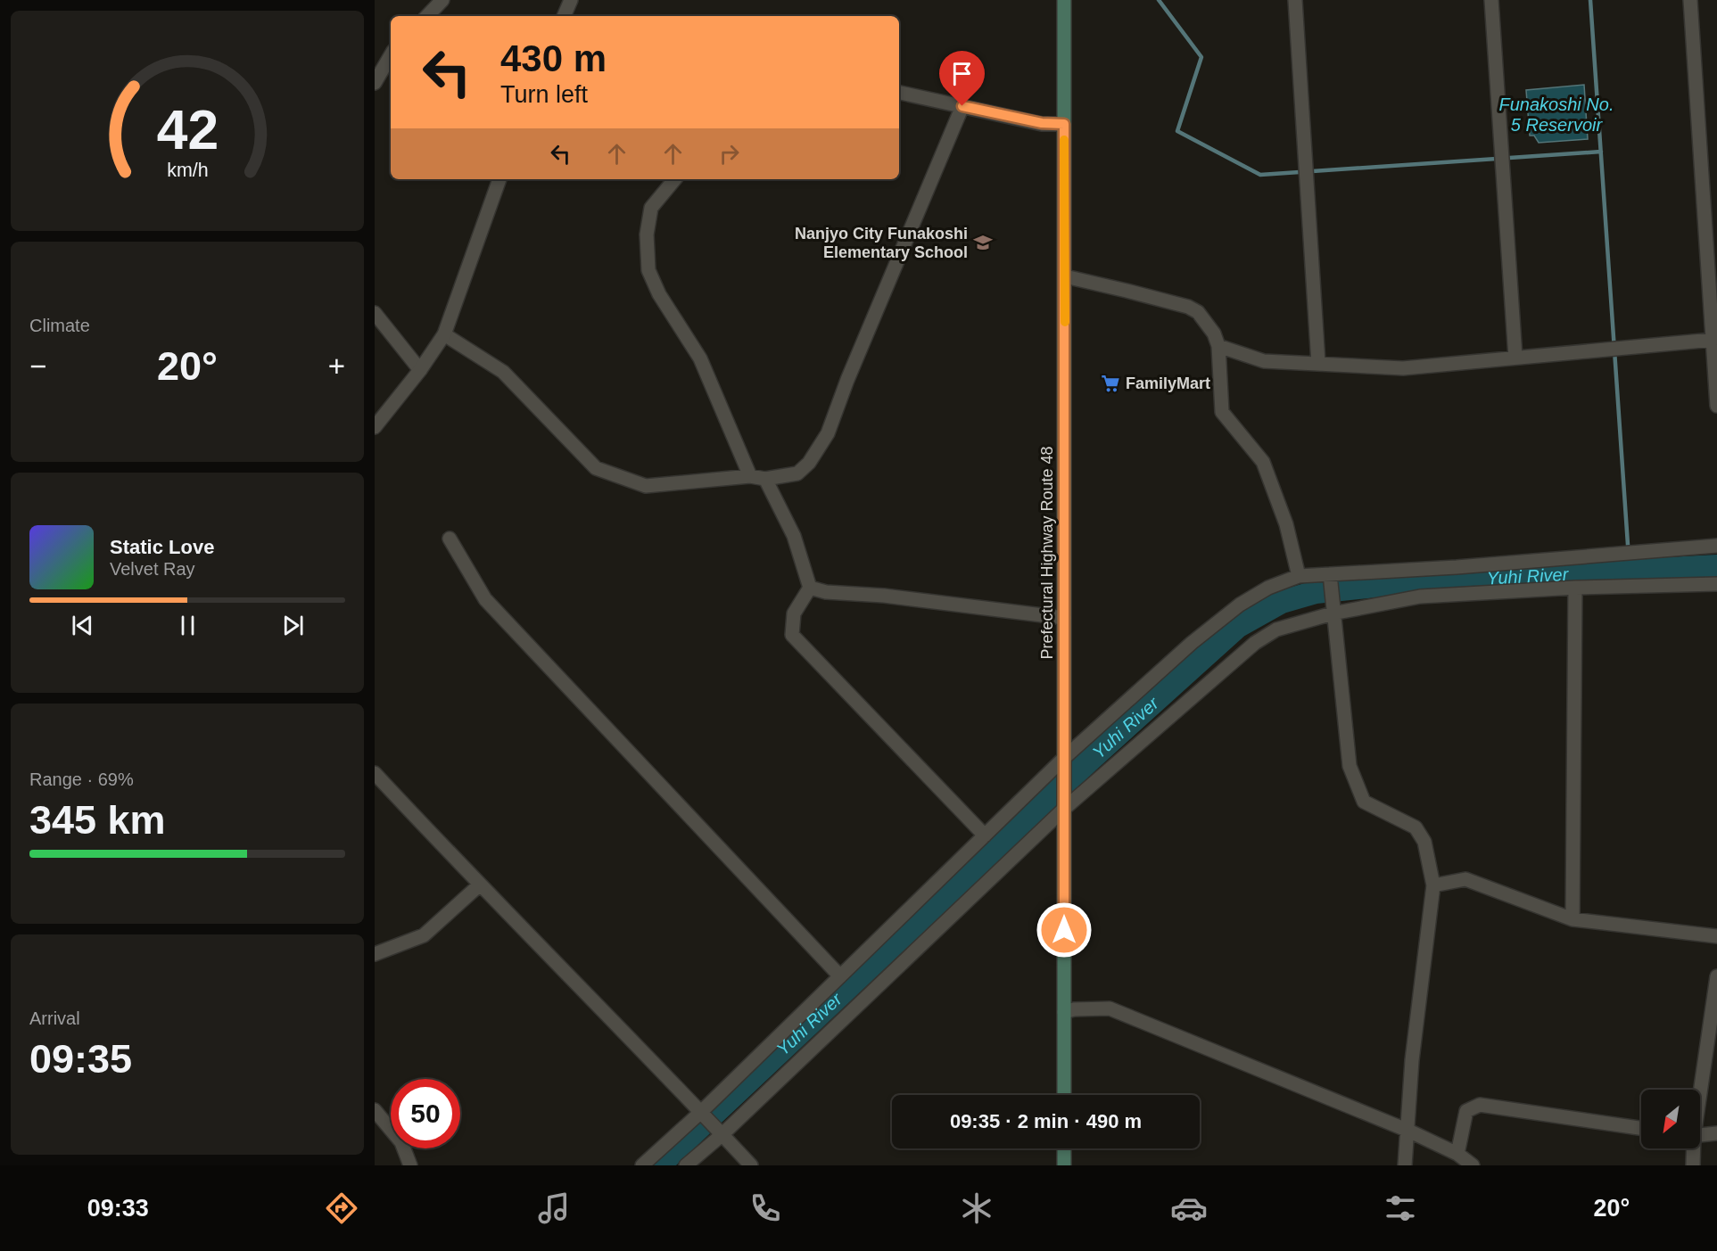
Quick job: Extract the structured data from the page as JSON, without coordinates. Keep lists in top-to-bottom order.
{
  "streets": {
    "main road": ["Prefectural Highway Route 48"]
  },
  "water": ["Funakoshi No. 5 Reservoir", "Yuhi River"],
  "places": {
    "school or university": ["Nanjyo City Funakoshi Elementary School"],
    "supermarket": ["FamilyMart"]
  },
  "north": "bottom left",
  "page": {
    "turn": ["430 m", "Turn left"],
    "tile": [
      "Climate",
      ["Range · 69%", "345 km"],
      ["Arrival", "09:35"]
    ],
    "heat": ["−", "20°", "+"],
    "song": ["Static Love", "Velvet Ray"],
    "limit": "50",
    "trip": "09:35 · 2 min · 490 m",
    "tabs": ["09:33", "20°"],
    "gauge": ["42", "km/h"]
  }
}
